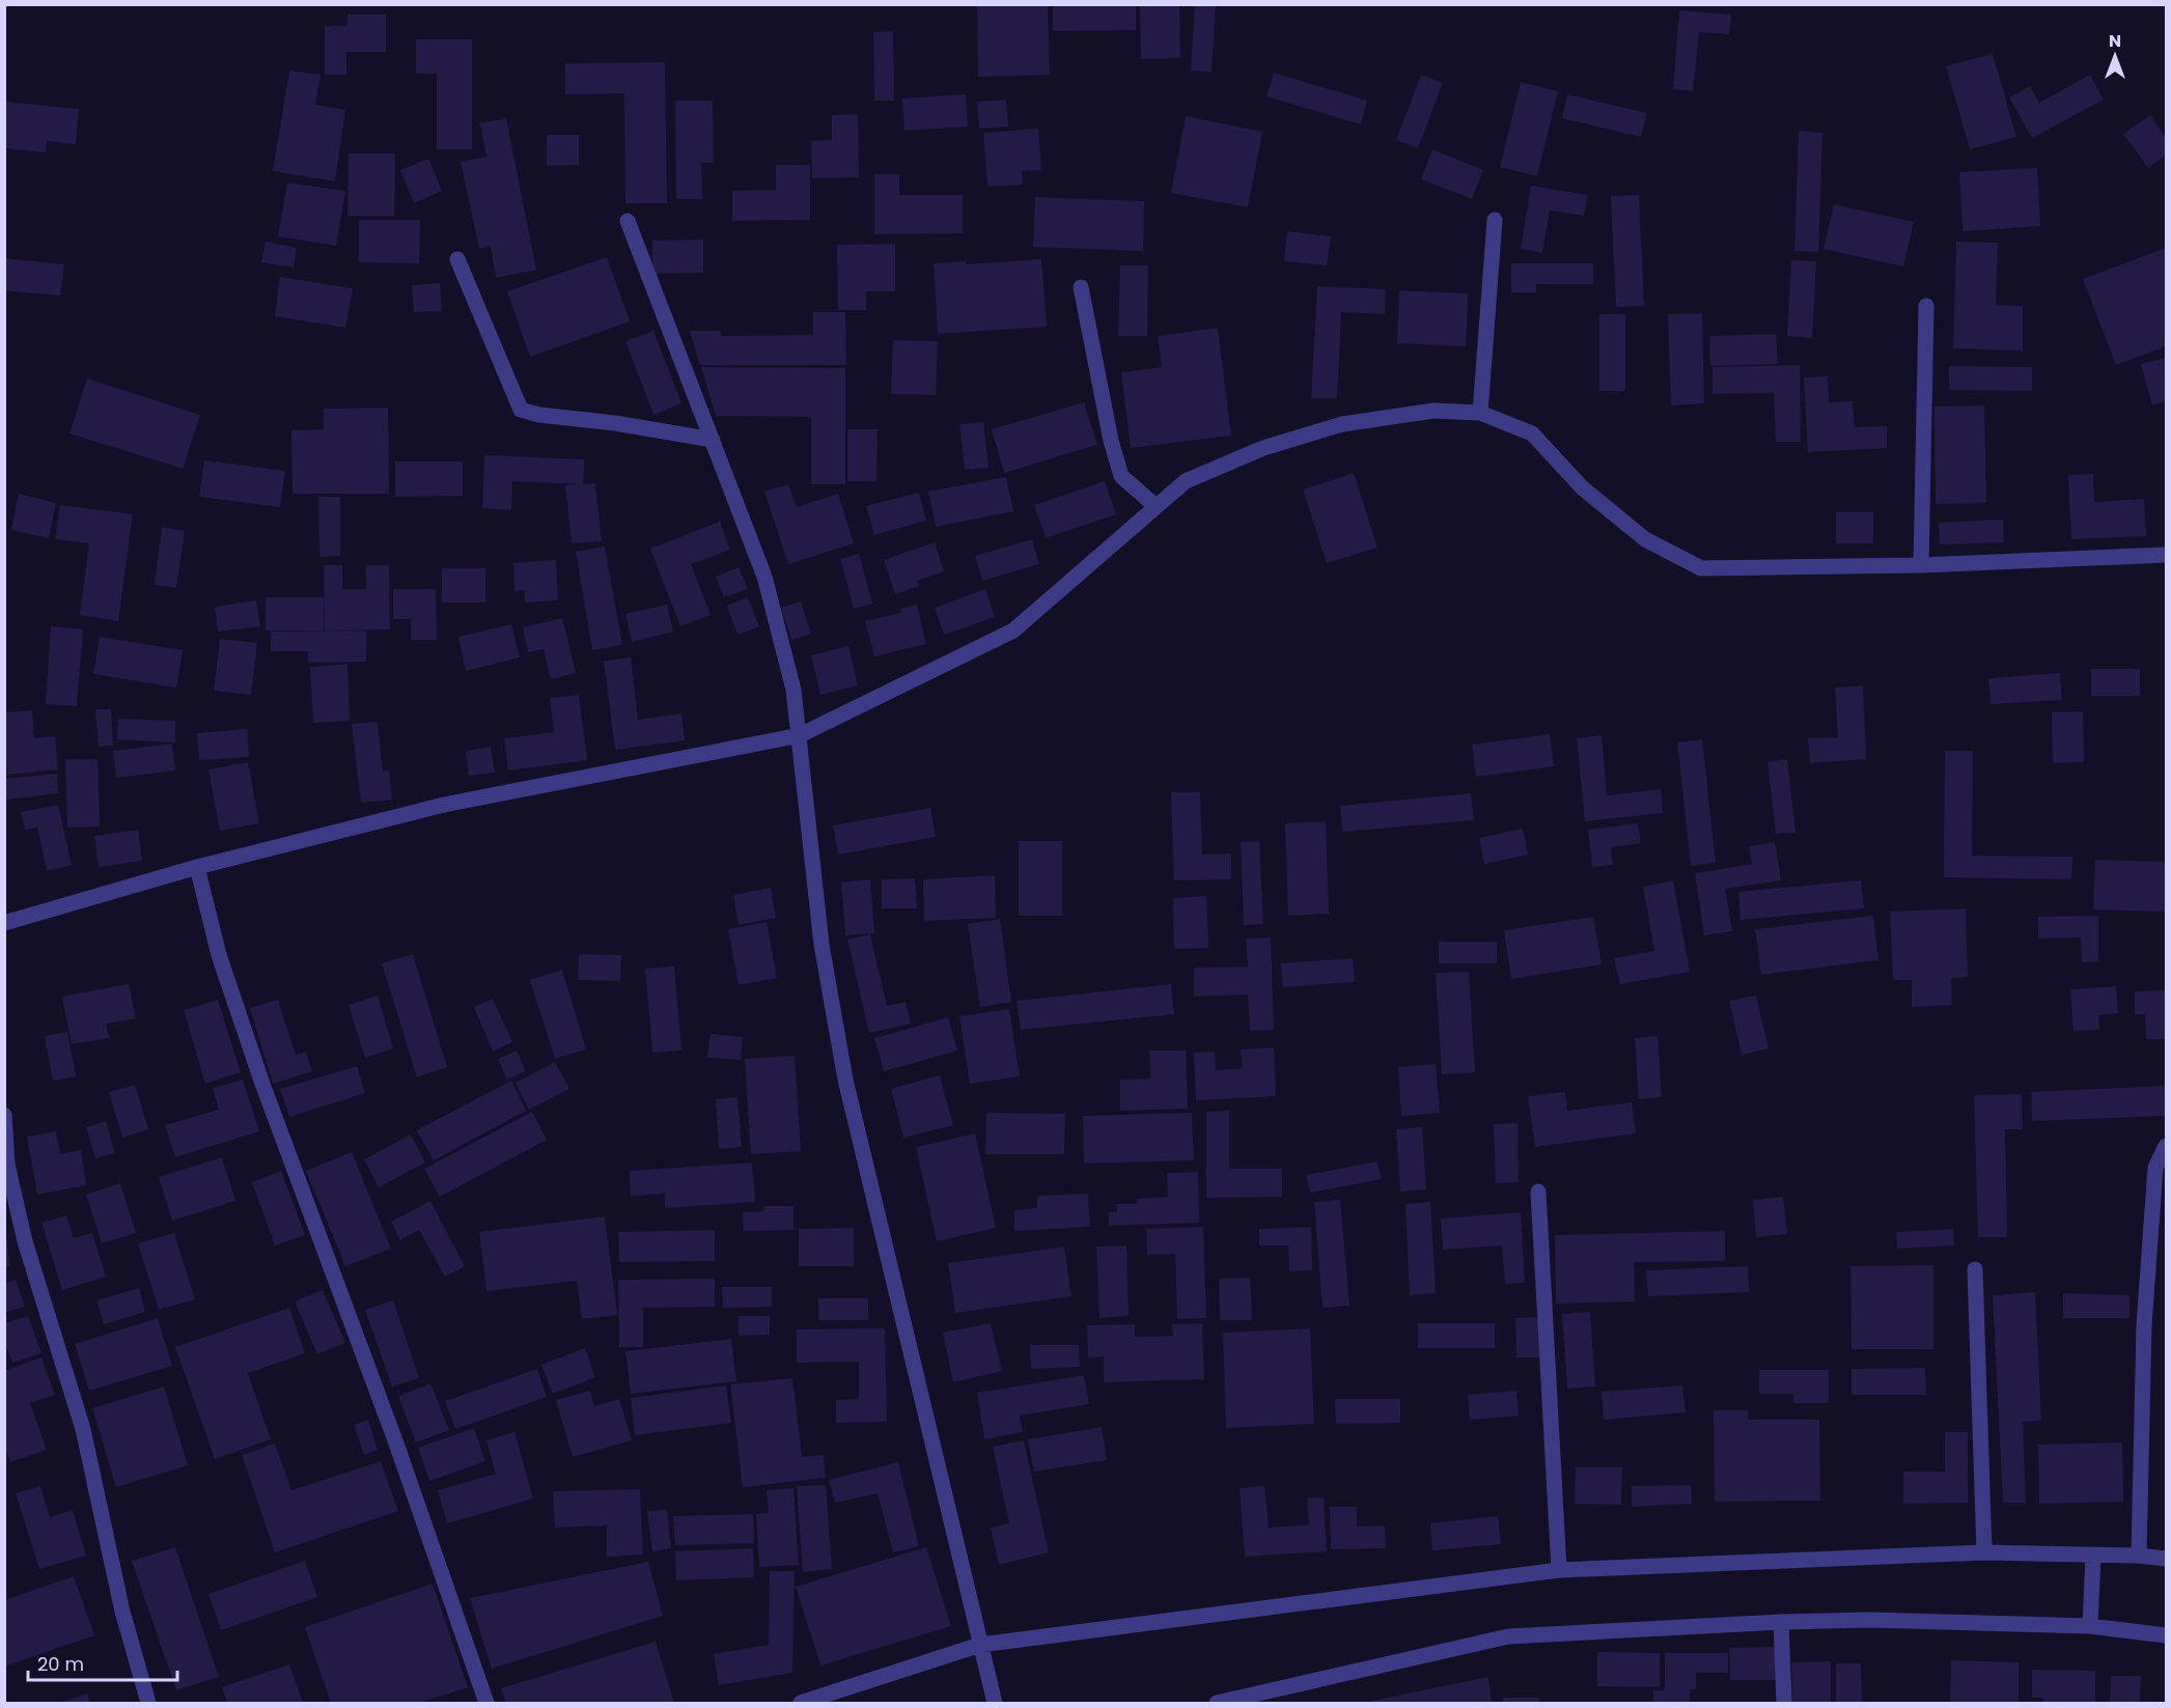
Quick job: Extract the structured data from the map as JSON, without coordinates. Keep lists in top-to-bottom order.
{
  "scale_bar": "20 m",
  "north": "top"
}
